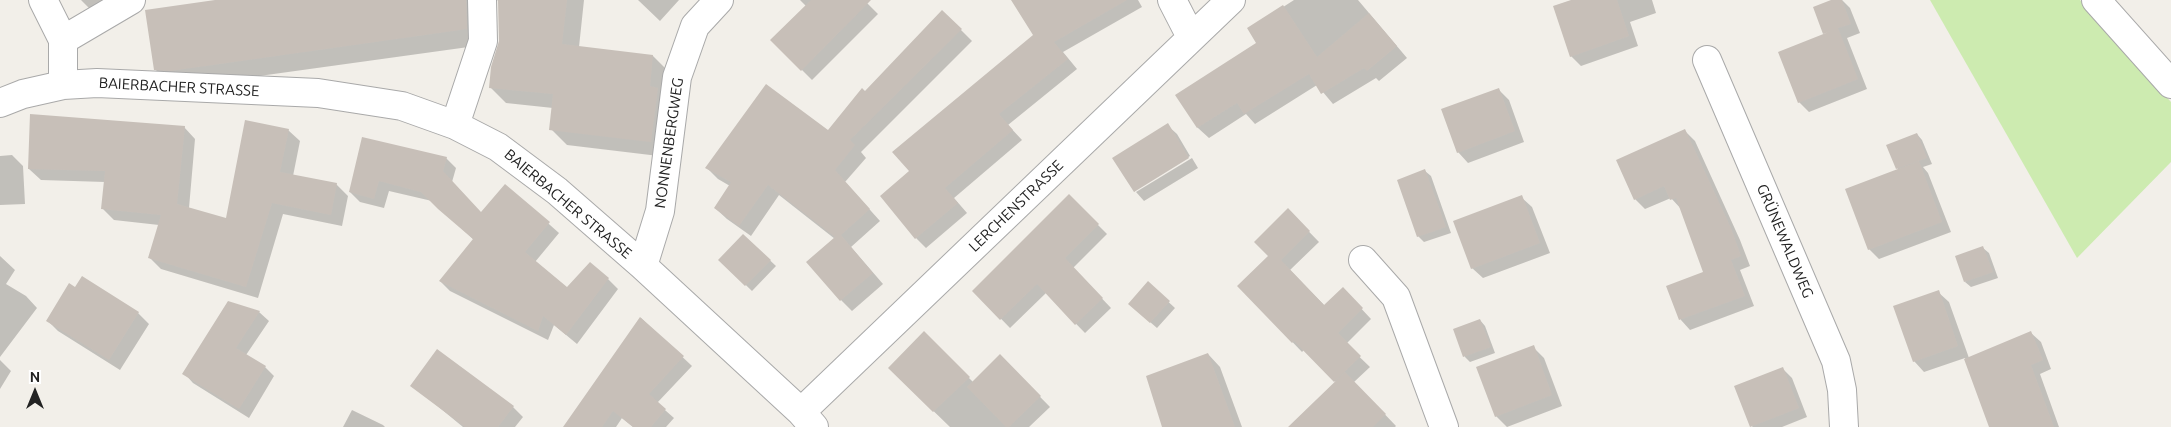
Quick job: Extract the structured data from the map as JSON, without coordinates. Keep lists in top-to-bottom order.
{
  "streets": {
    "street": [
      "BAIERBACHER STRASSE",
      "NONNENBERGWEG",
      "LERCHENSTRASSE",
      "GRÜNEWALDWEG"
    ]
  },
  "crossings": [
    ["BAIERBACHER STRASSE", "NONNENBERGWEG"],
    ["BAIERBACHER STRASSE", "LERCHENSTRASSE"]
  ],
  "north": "top"
}
